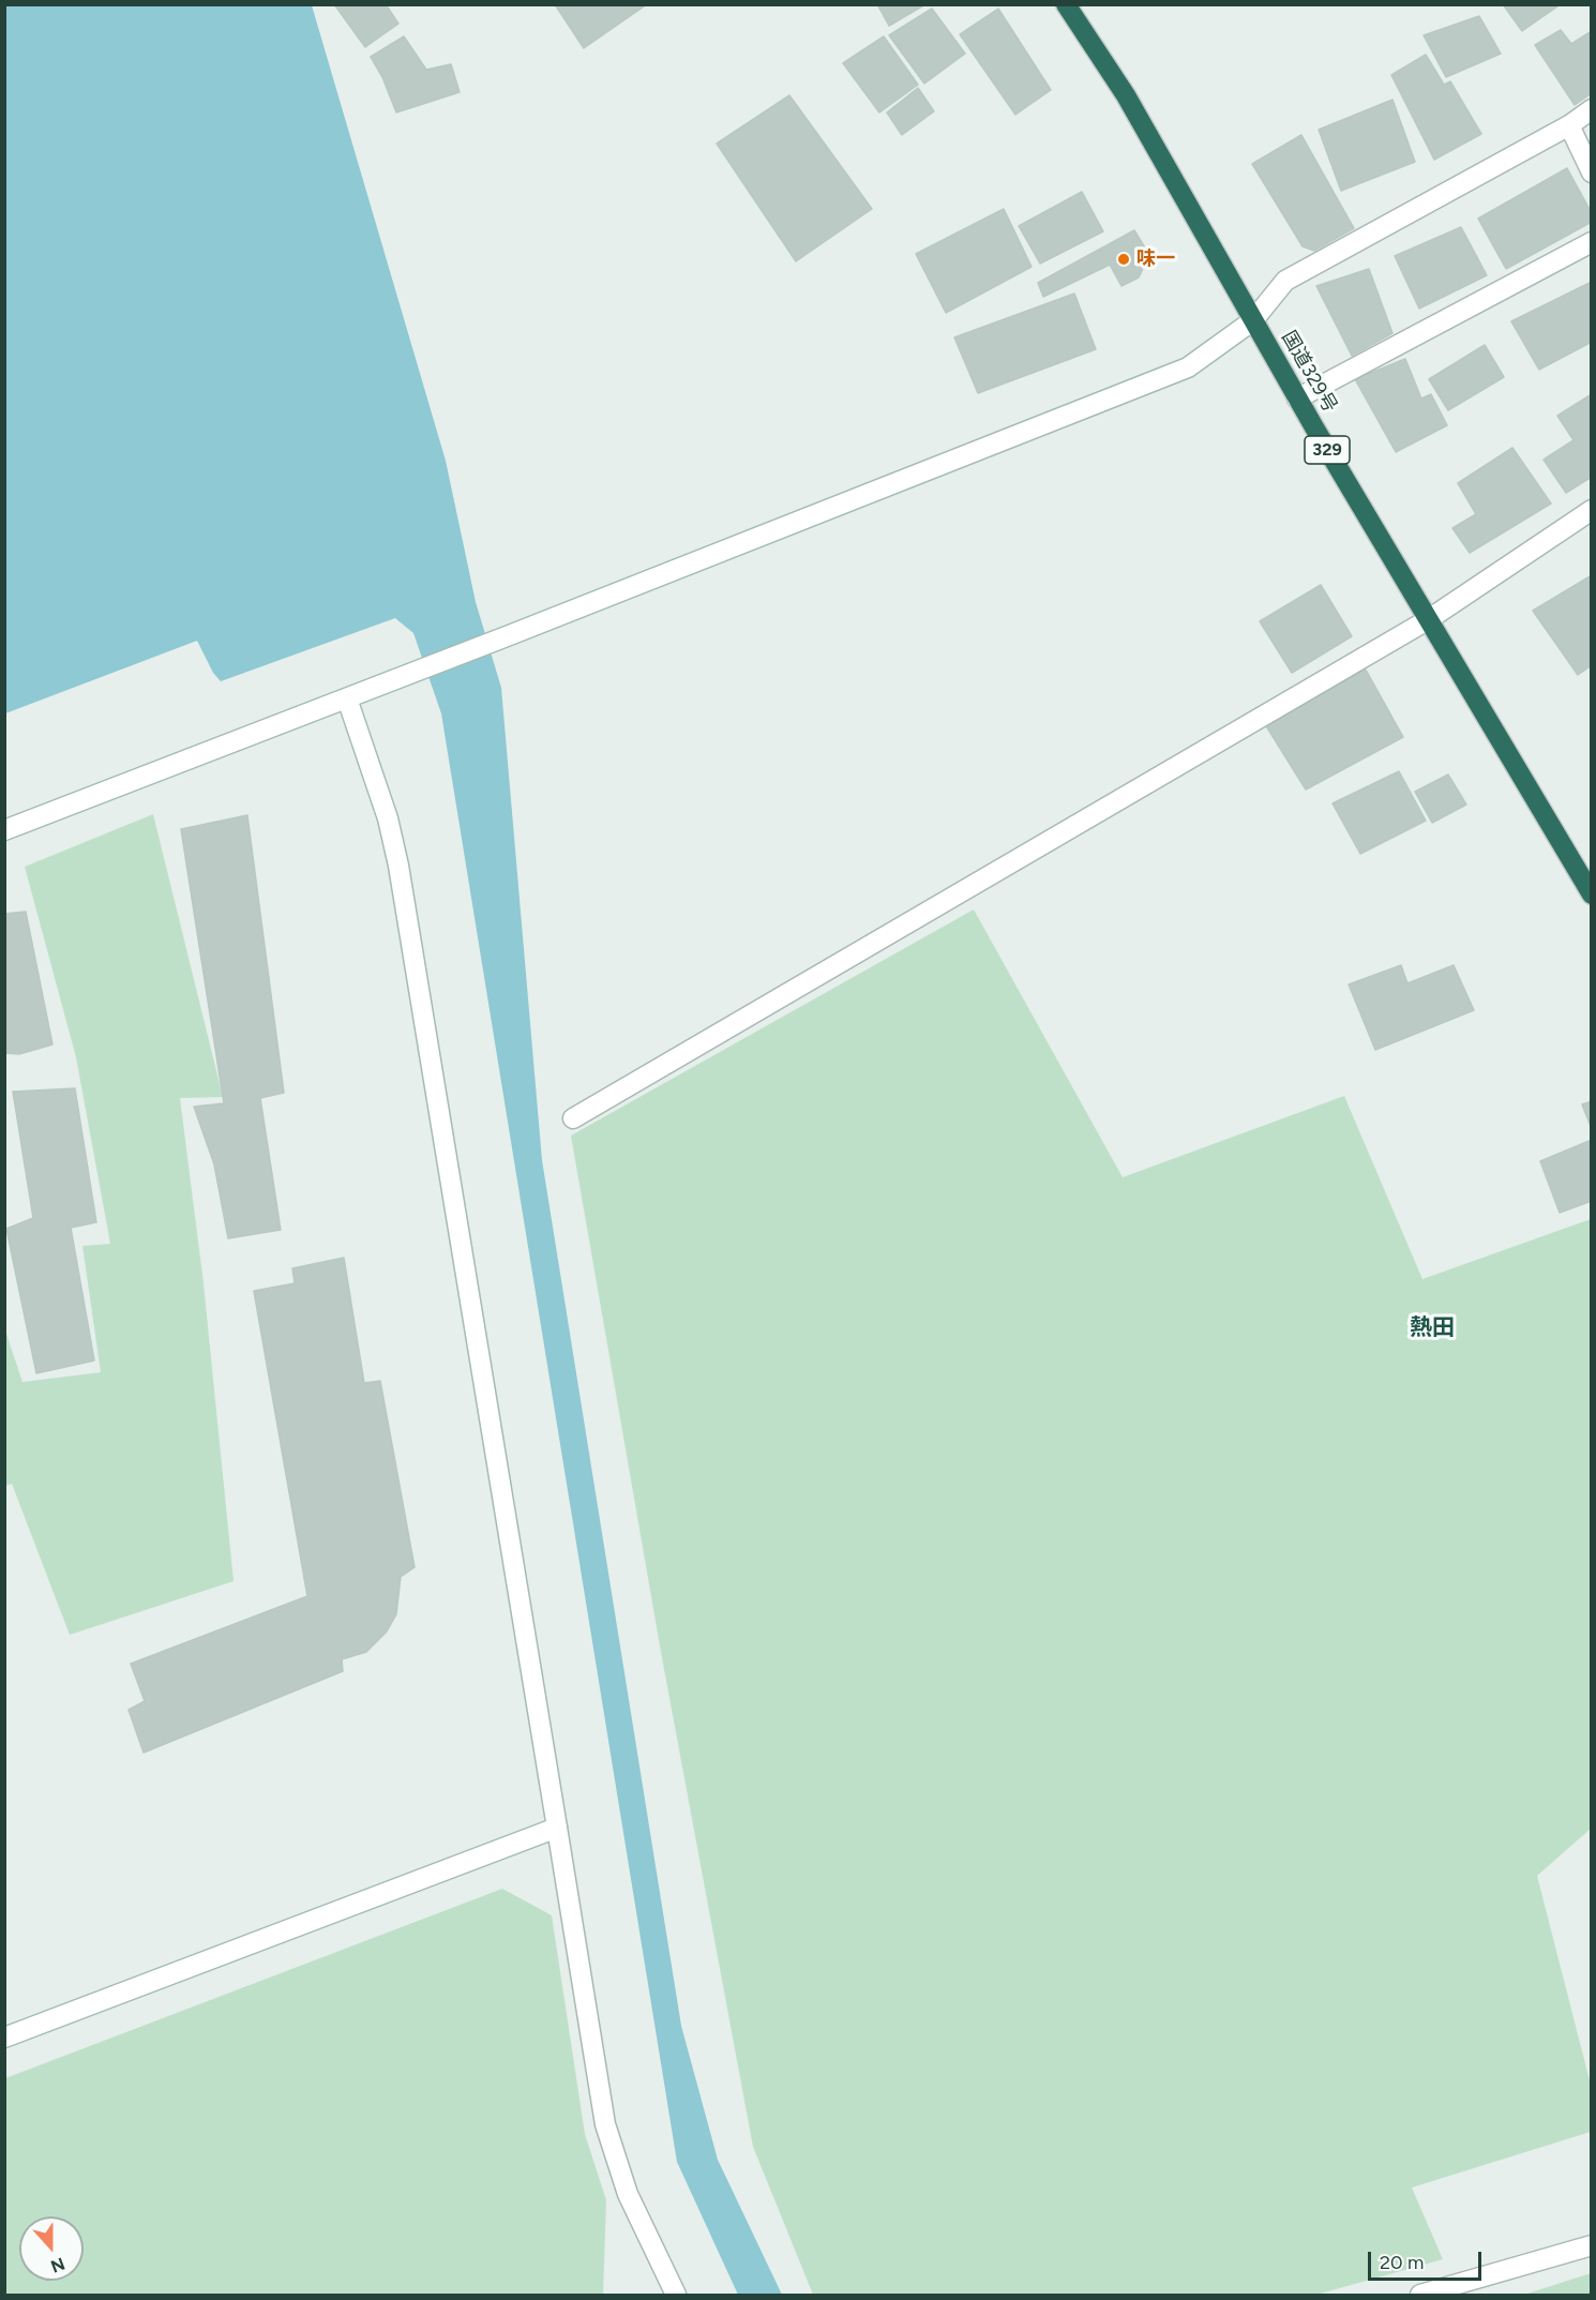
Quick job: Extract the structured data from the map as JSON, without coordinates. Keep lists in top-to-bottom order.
{
  "streets": {
    "highway": ["国道329号", "329"]
  },
  "districts": ["熱田"],
  "places": ["味一"],
  "scale_bar": "20 m",
  "north": "bottom"
}
